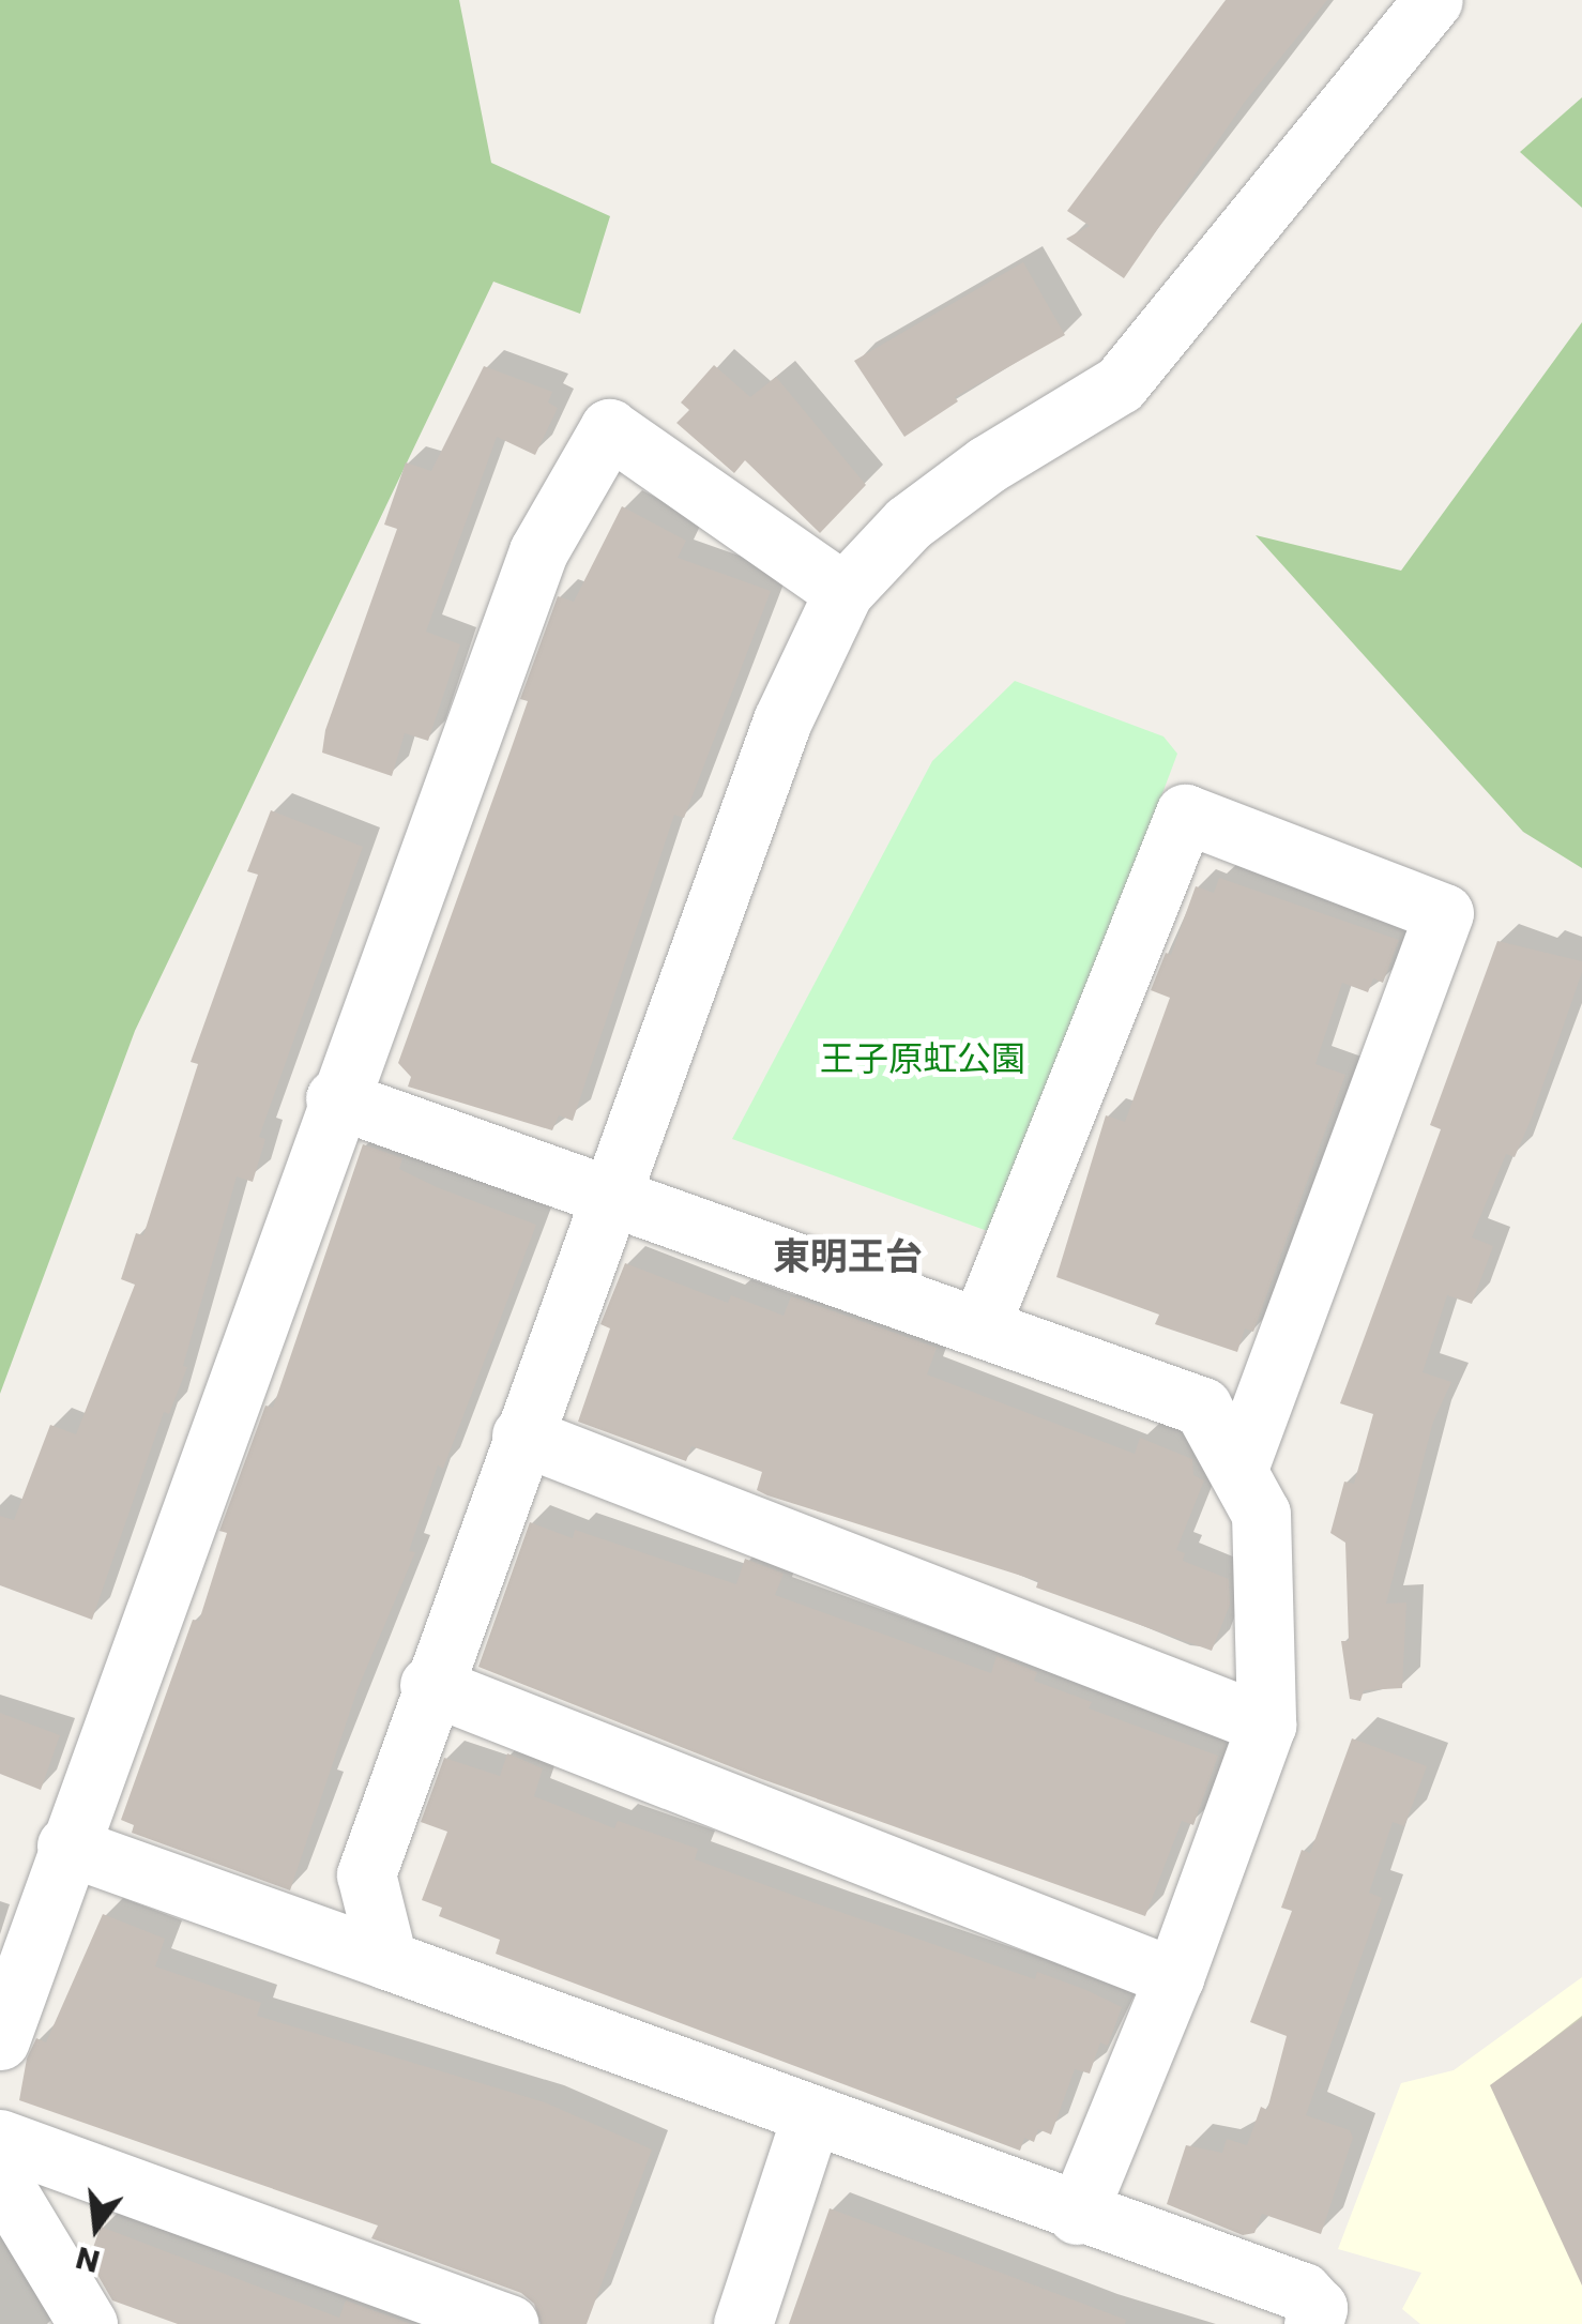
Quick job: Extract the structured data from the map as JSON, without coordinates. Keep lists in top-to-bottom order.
{
  "districts": ["東明王台"],
  "parks": ["王子原虹公園"],
  "north": "bottom"
}
